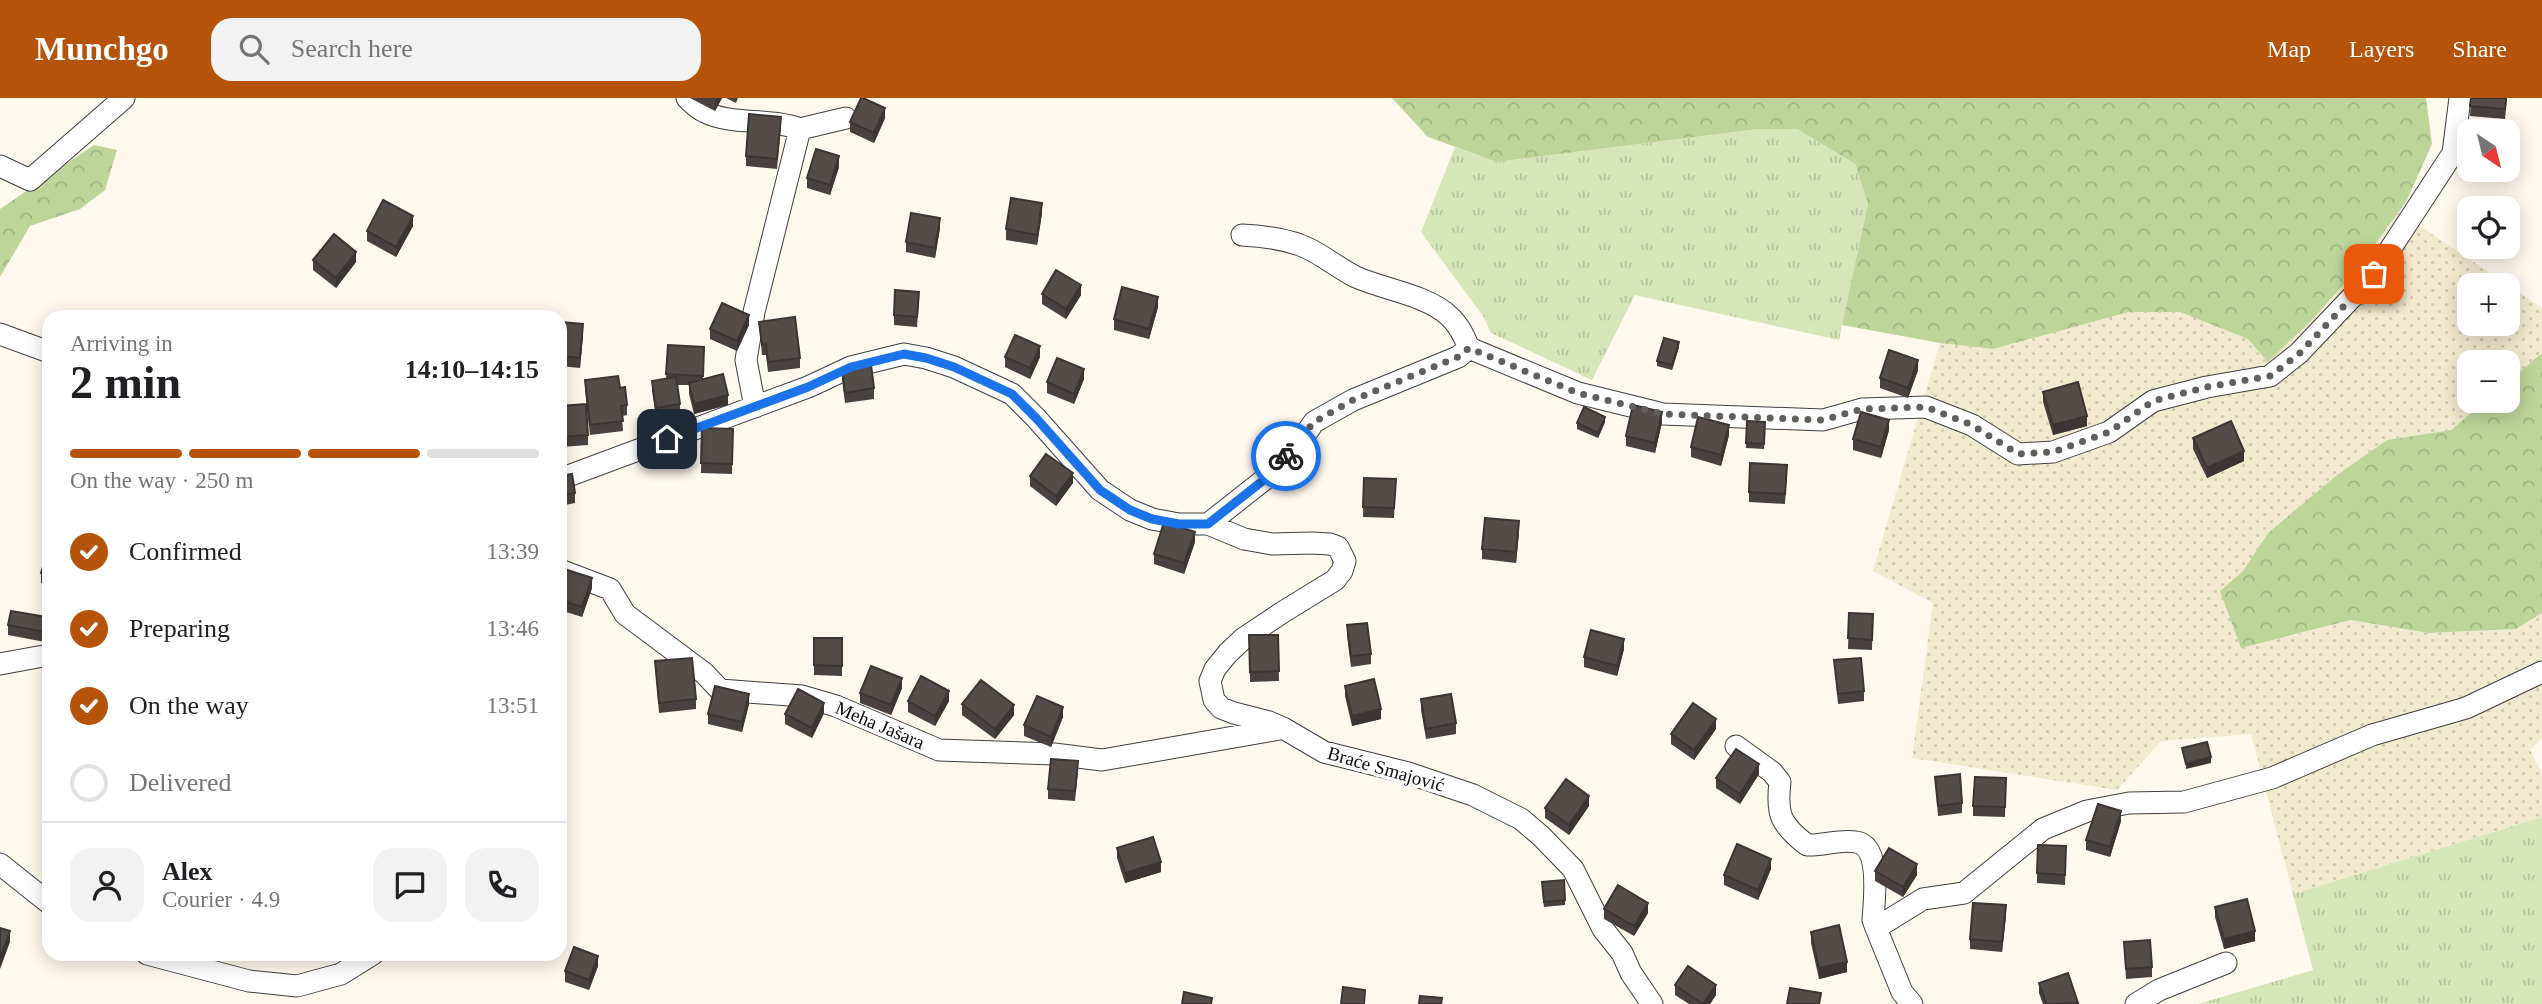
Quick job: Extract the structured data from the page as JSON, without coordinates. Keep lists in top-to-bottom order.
{
  "streets": {
    "street": ["Meha Jašara", "Braće Smajović"]
  },
  "crossings": [
    ["Meha Jašara", "Braće Smajović"]
  ],
  "north": "bottom right",
  "page": {
    "header": "Munchgo",
    "search": "Search here",
    "nav": ["Map", "Layers", "Share"],
    "map_buttons": ["+", "−"],
    "heading": ["2 min", "Arriving in", "14:10–14:15"],
    "panel": ["Alex", "Courier · 4.9"],
    "bar": "On the way · 250 m",
    "list": [
      ["Confirmed", "13:39"],
      ["Preparing", "13:46"],
      ["On the way", "13:51"],
      "Delivered"
    ]
  }
}
